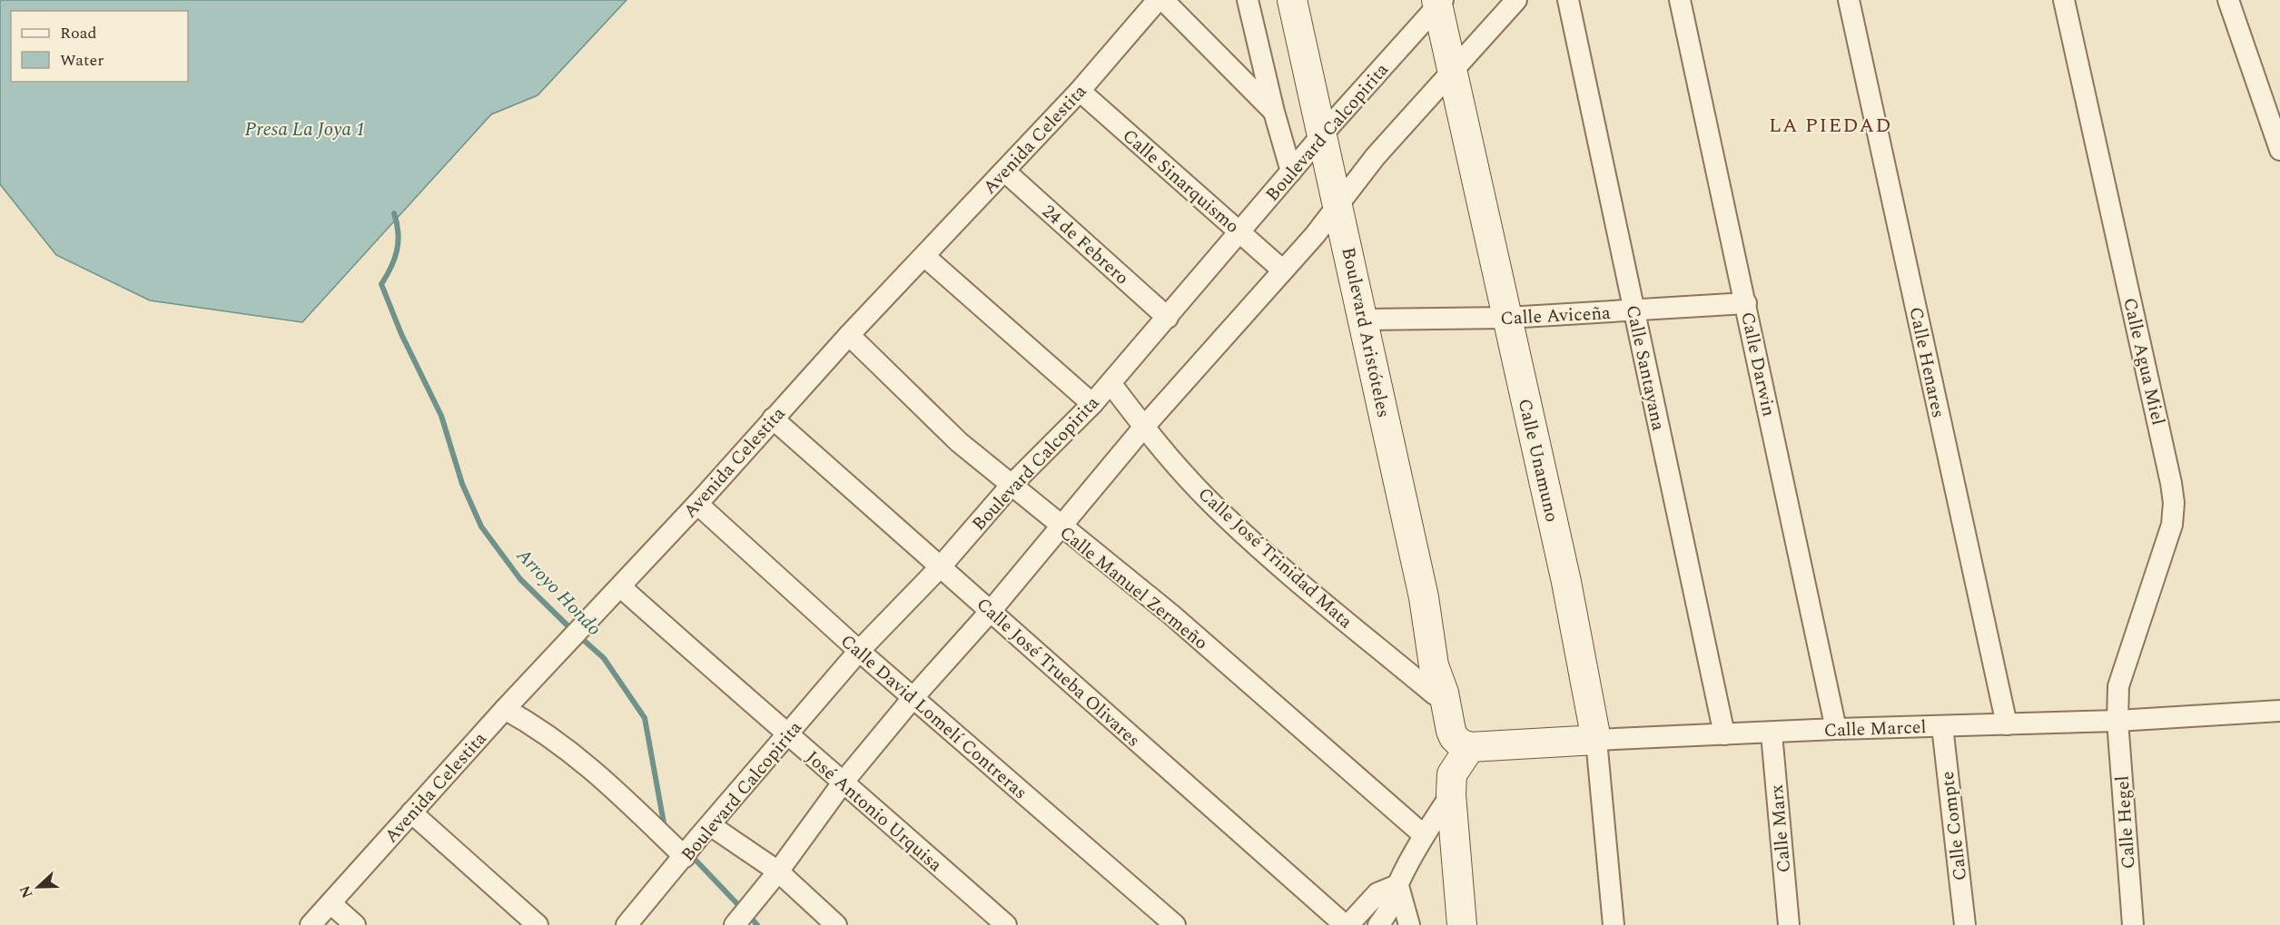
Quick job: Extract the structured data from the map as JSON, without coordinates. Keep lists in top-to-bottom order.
{
  "streets": {
    "street": [
      "Boulevard Calcopirita",
      "Avenida Celestita",
      "Calle Sinarquismo",
      "24 de Febrero",
      "Calle Aviceña",
      "Boulevard Aristóteles",
      "Calle Agua Miel",
      "Calle Henares",
      "Calle Darwin",
      "Calle Santayana",
      "Calle Unamuno",
      "Calle José Trinidad Mata",
      "Calle Manuel Zermeño",
      "Calle José Trueba Olivares",
      "Calle David Lomelí Contreras",
      "Calle Marcel",
      "José Antonio Urquisa",
      "Calle Hegel",
      "Calle Compte",
      "Calle Marx"
    ]
  },
  "crossings": [
    ["Boulevard Calcopirita", "Calle Sinarquismo"],
    ["Boulevard Calcopirita", "24 de Febrero"],
    ["Boulevard Calcopirita", "Boulevard Aristóteles"],
    ["Boulevard Calcopirita", "Calle Unamuno"],
    ["Boulevard Calcopirita", "Calle José Trinidad Mata"],
    ["Boulevard Calcopirita", "Calle Manuel Zermeño"],
    ["Boulevard Calcopirita", "Calle José Trueba Olivares"],
    ["Boulevard Calcopirita", "Calle David Lomelí Contreras"],
    ["Boulevard Calcopirita", "José Antonio Urquisa"],
    ["Avenida Celestita", "Calle Sinarquismo"],
    ["Avenida Celestita", "24 de Febrero"],
    ["Avenida Celestita", "Calle Manuel Zermeño"],
    ["Avenida Celestita", "Calle José Trueba Olivares"],
    ["Avenida Celestita", "Calle David Lomelí Contreras"],
    ["Avenida Celestita", "José Antonio Urquisa"],
    ["Calle Aviceña", "Boulevard Aristóteles"],
    ["Calle Aviceña", "Calle Darwin"],
    ["Calle Aviceña", "Calle Santayana"],
    ["Calle Aviceña", "Calle Unamuno"],
    ["Boulevard Aristóteles", "Calle José Trinidad Mata"],
    ["Boulevard Aristóteles", "Calle Marcel"],
    ["Calle Agua Miel", "Calle Marcel"],
    ["Calle Agua Miel", "Calle Hegel"],
    ["Calle Henares", "Calle Marcel"],
    ["Calle Darwin", "Calle Marcel"],
    ["Calle Santayana", "Calle Marcel"],
    ["Calle Unamuno", "Calle Marcel"],
    ["Calle Marcel", "Calle Hegel"],
    ["Calle Marcel", "Calle Compte"],
    ["Calle Marcel", "Calle Marx"]
  ],
  "districts": ["LA PIEDAD"],
  "water": ["Presa La Joya 1", "Arroyo Hondo"],
  "legend": ["Road", "Water"],
  "north": "left"
}
